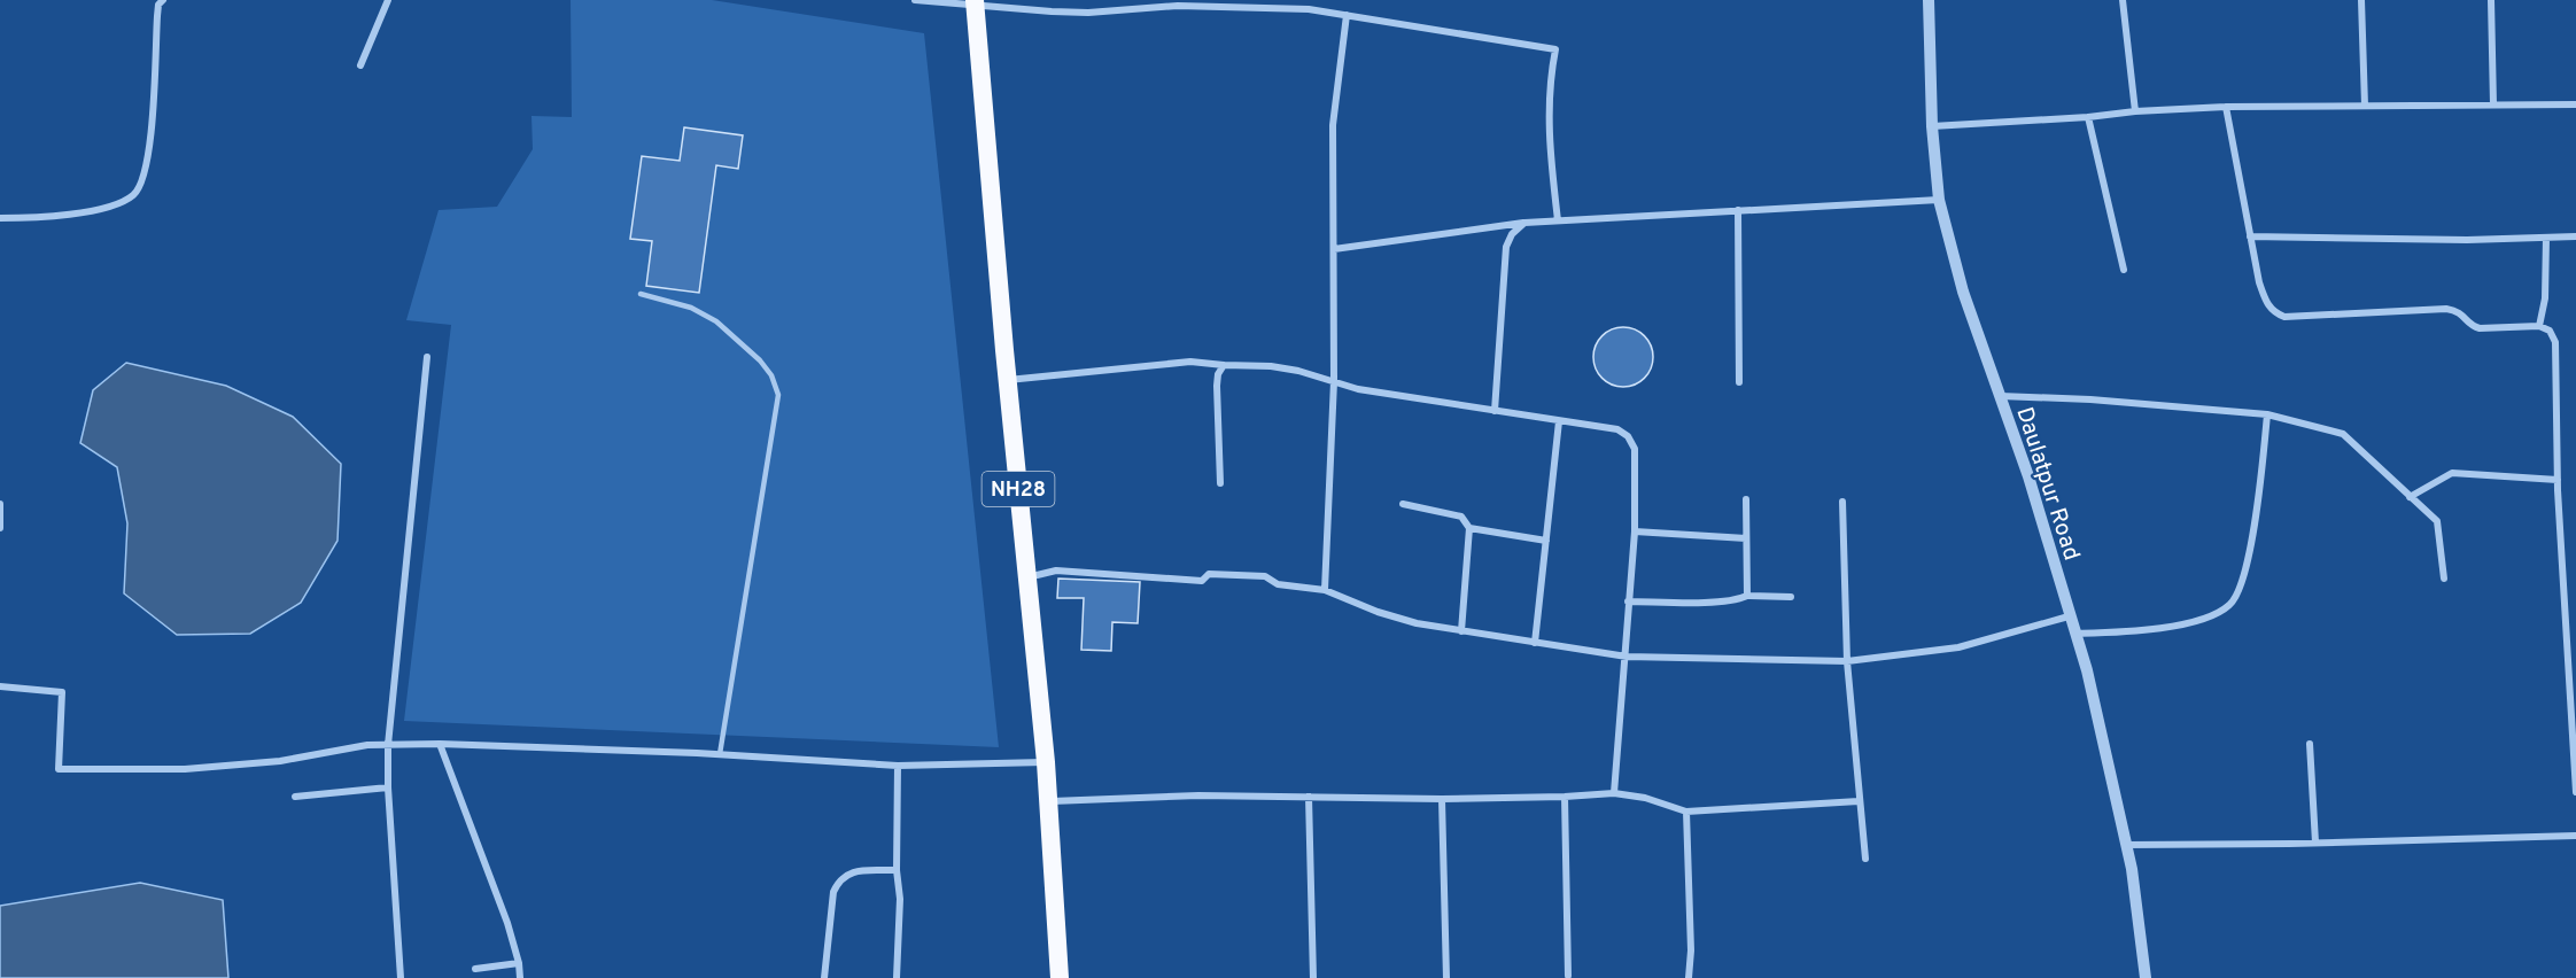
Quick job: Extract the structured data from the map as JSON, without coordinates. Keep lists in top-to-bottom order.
{
  "streets": {
    "highway": ["NH28"],
    "street": ["Daulatpur Road"]
  }
}
